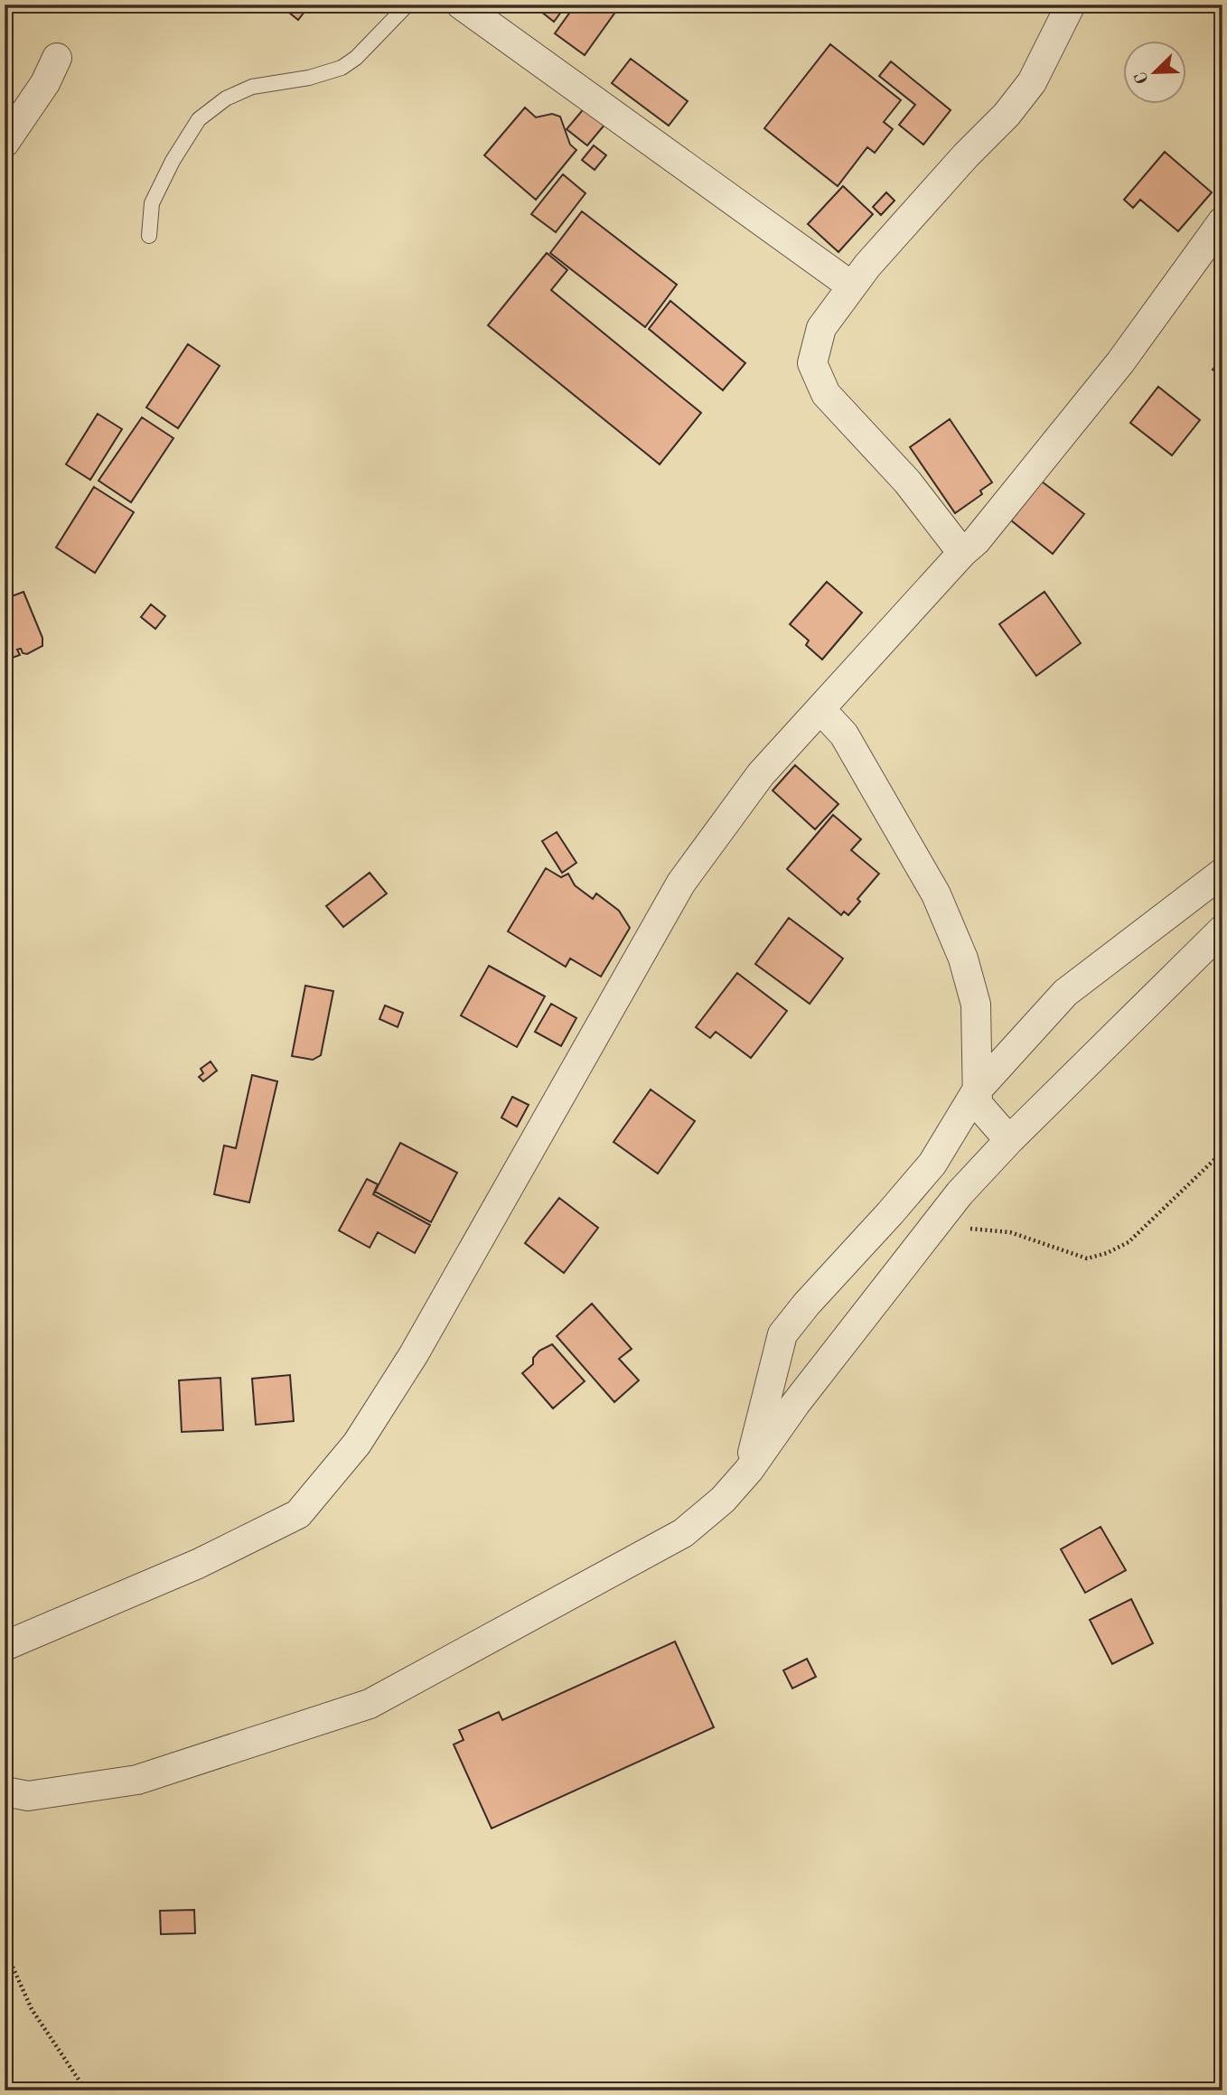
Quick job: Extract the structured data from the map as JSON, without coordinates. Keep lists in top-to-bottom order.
{
  "north": "bottom left"
}
